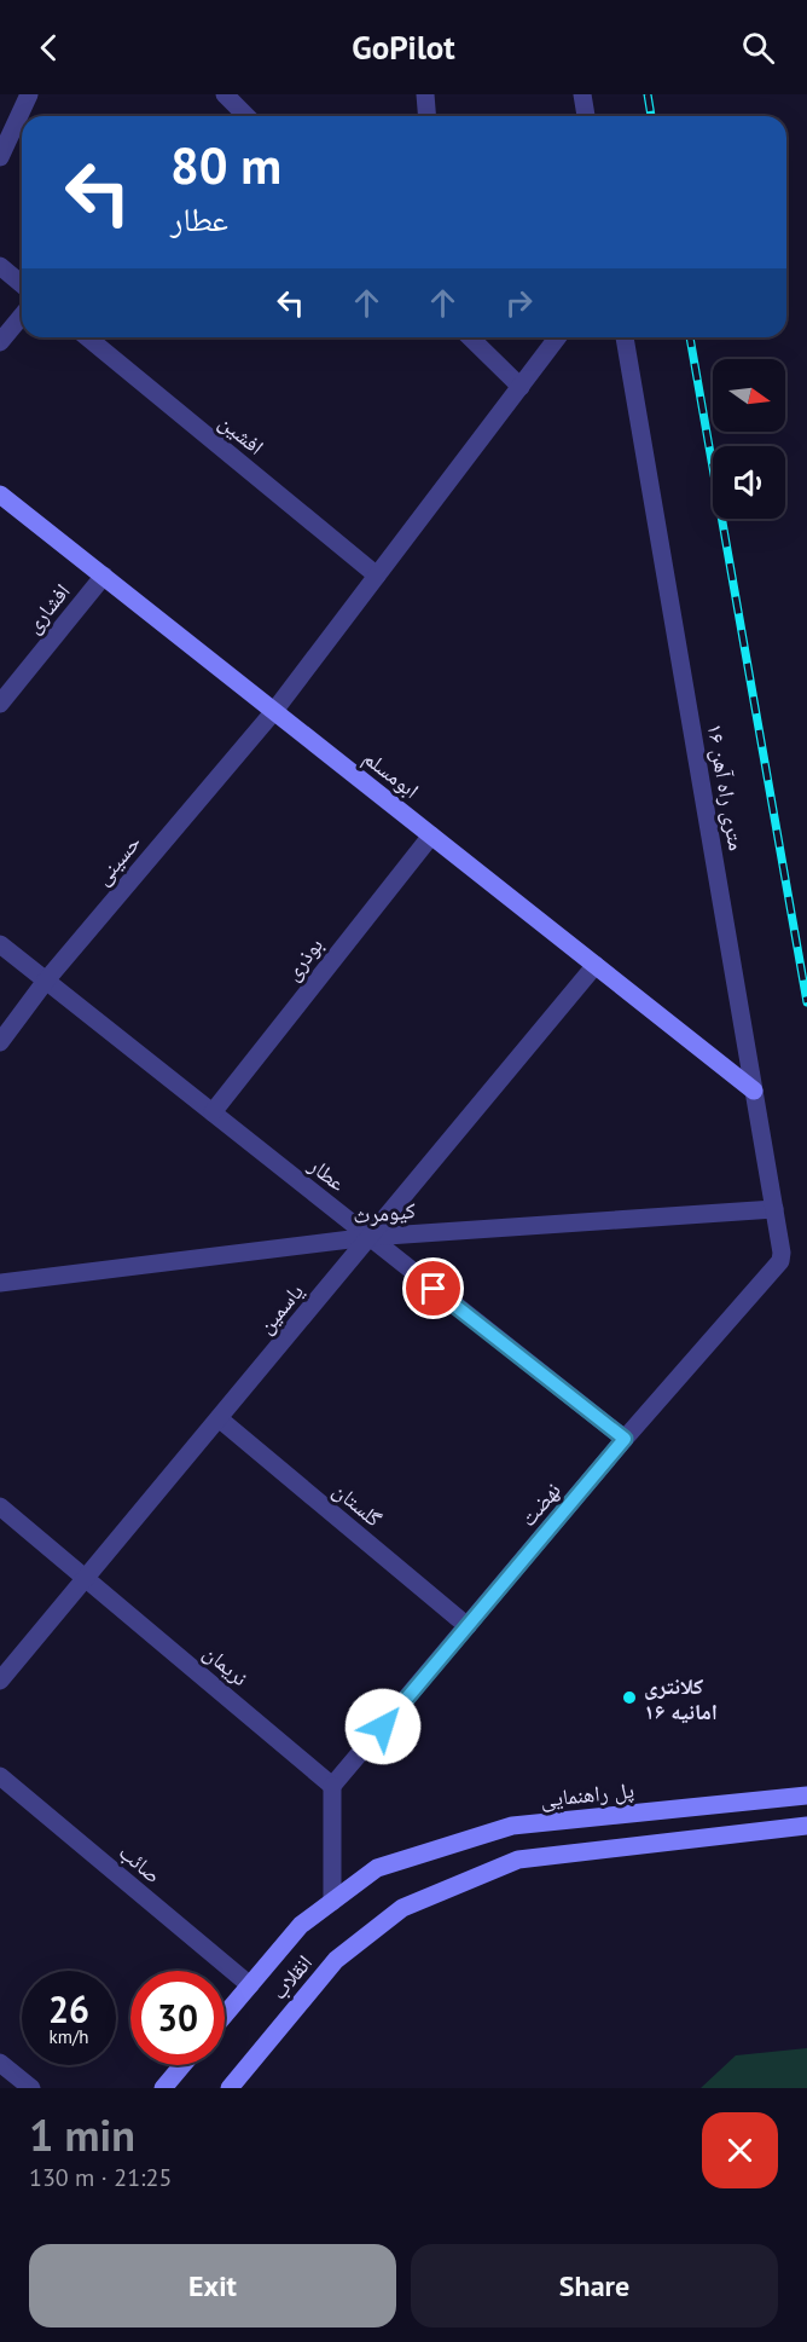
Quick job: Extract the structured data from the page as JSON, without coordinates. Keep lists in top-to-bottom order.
{
  "streets": {
    "main road": ["ابومسلم", "پل راهنمایی", "انقلاب"],
    "street": [
      "افشین",
      "افشاری",
      "۱۶ متری راه آهن",
      "حسینی",
      "بوذری",
      "عطار",
      "کیومرث",
      "یاسمین",
      "گلستان",
      "نهضت",
      "نریمان",
      "صائب"
    ]
  },
  "crossings": [
    ["افشین", "حسینی"],
    ["افشاری", "ابومسلم"],
    ["ابومسلم", "۱۶ متری راه آهن"],
    ["ابومسلم", "حسینی"],
    ["ابومسلم", "بوذری"],
    ["ابومسلم", "یاسمین"],
    ["۱۶ متری راه آهن", "کیومرث"],
    ["۱۶ متری راه آهن", "نهضت"],
    ["حسینی", "عطار"],
    ["بوذری", "عطار"],
    ["عطار", "کیومرث"],
    ["عطار", "یاسمین"],
    ["عطار", "نهضت"],
    ["کیومرث", "یاسمین"],
    ["یاسمین", "گلستان"],
    ["یاسمین", "نریمان"],
    ["گلستان", "نهضت"],
    ["نهضت", "نریمان"],
    ["پل راهنمایی", "انقلاب"],
    ["صائب", "انقلاب"]
  ],
  "places": ["کلانتری ۱۶ امانیه"],
  "north": "right",
  "page": {
    "header": "GoPilot",
    "turn": ["80 m", "عطار"],
    "speed": "26 km/h",
    "limit": "30",
    "heading": ["1 min", "130 m · 21:25"],
    "buttons": ["Exit", "Share"]
  }
}
